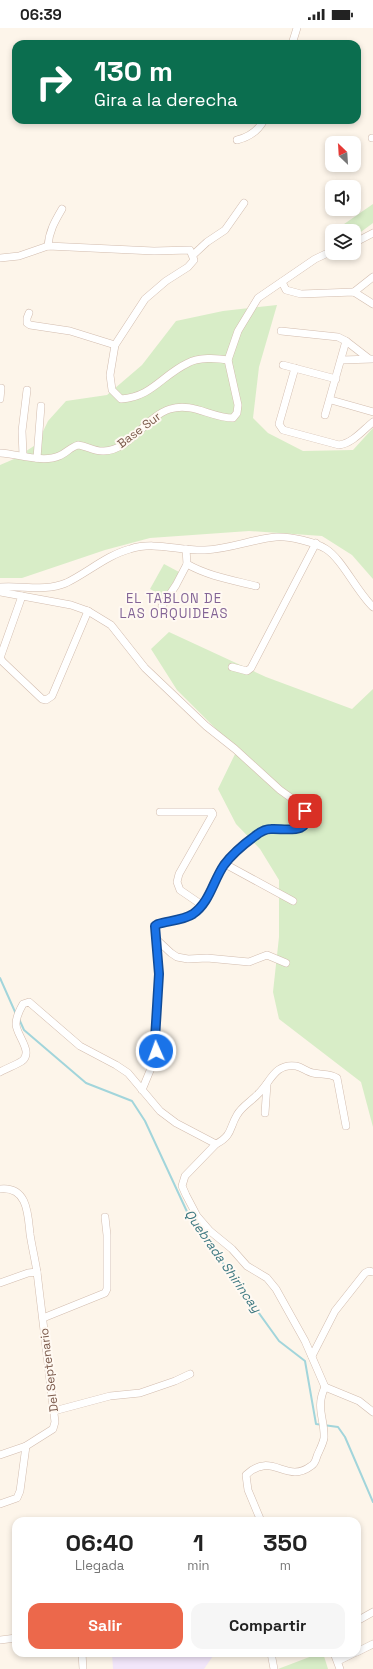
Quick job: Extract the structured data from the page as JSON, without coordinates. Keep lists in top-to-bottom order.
{
  "streets": {
    "street": ["Base Sur", "Del Septenario"]
  },
  "districts": ["EL TABLON DE LAS ORQUIDEAS"],
  "water": ["Quebrada Shirincay"],
  "north": "top left",
  "page": {
    "status": "06:39",
    "turn": ["130 m", "Gira a la derecha"],
    "eta": [
      "06:40",
      "Llegada",
      "1",
      "min",
      "350",
      "m"
    ],
    "buttons": ["Salir", "Compartir"]
  }
}
